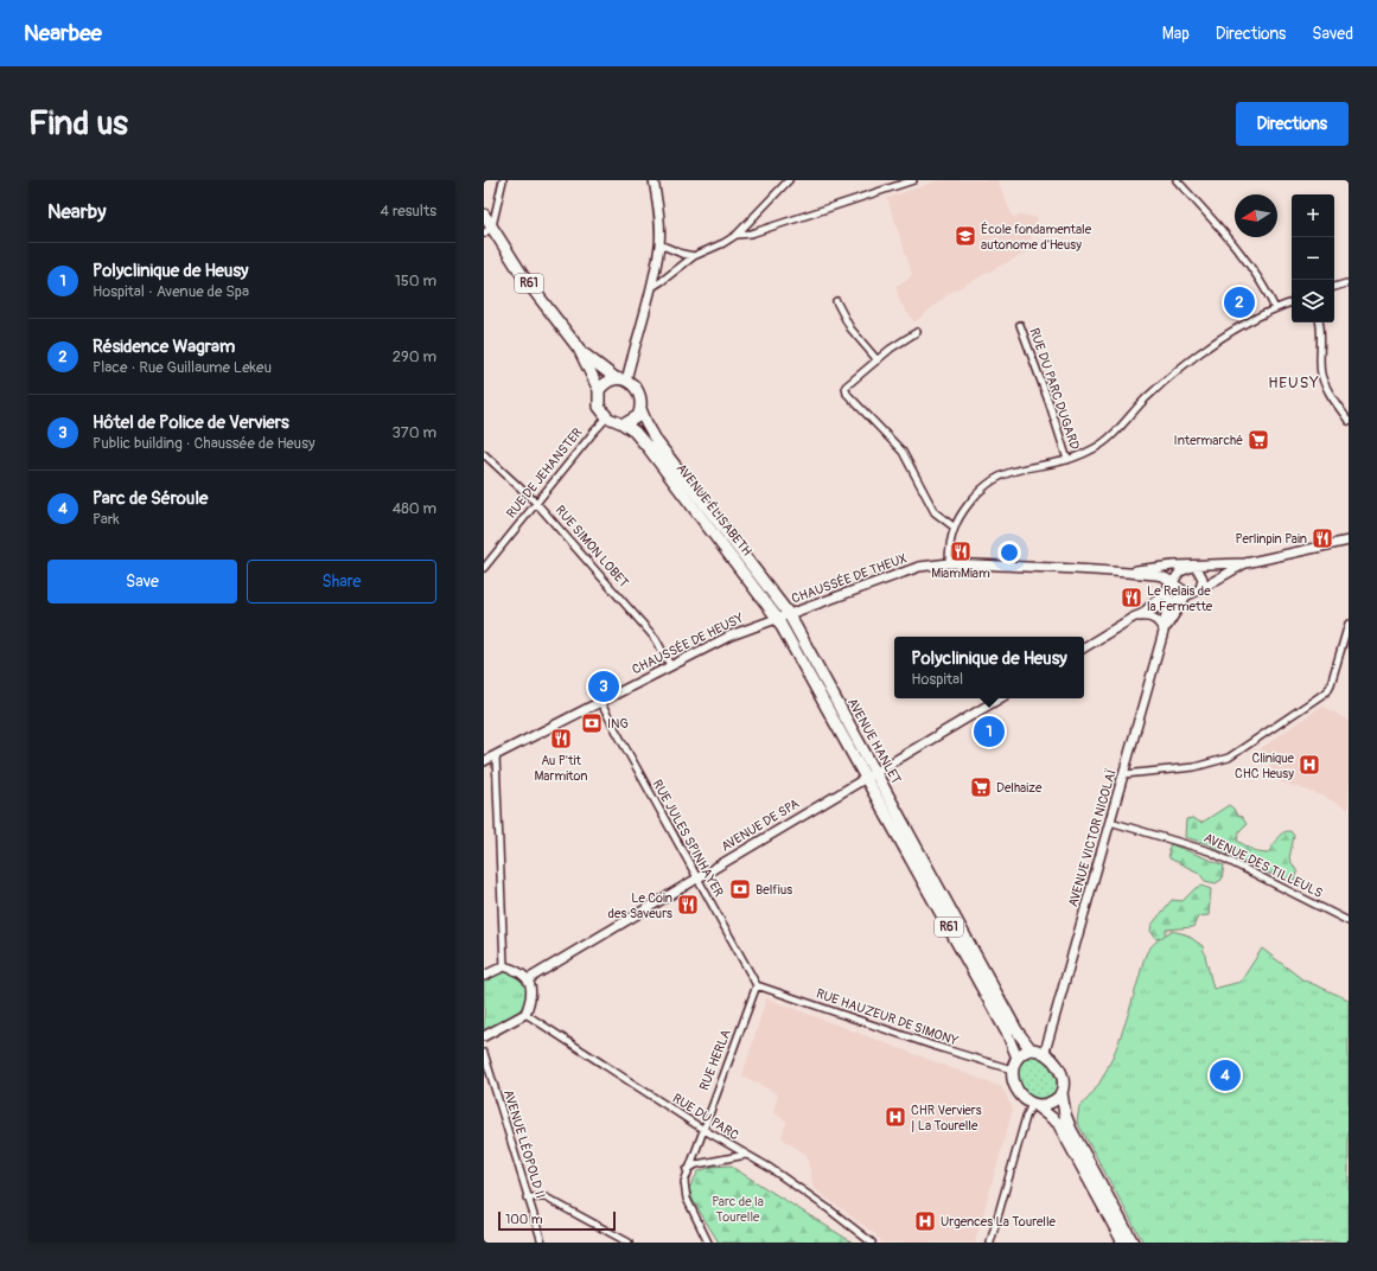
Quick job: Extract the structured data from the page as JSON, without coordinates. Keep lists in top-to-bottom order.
{
  "streets": {
    "highway": ["R61", "AVENUE ÉLISABETH", "AVENUE HANLET"],
    "street": [
      "RUE DU PARC DUGARD",
      "RUE DE JEHANSTER",
      "RUE SIMON LOBET",
      "CHAUSSÉE DE THEUX",
      "CHAUSSÉE DE HEUSY",
      "AVENUE DE SPA",
      "RUE JULES SPINHAYER",
      "AVENUE VICTOR NICOLAÏ",
      "AVENUE DES TILLEULS",
      "RUE HAUZEUR DE SIMONY",
      "RUE HERLA",
      "RUE DU PARC",
      "AVENUE LÉOPOLD II"
    ]
  },
  "crossings": [
    ["R61", "RUE DE JEHANSTER"],
    ["R61", "AVENUE ÉLISABETH"],
    ["RUE DE JEHANSTER", "AVENUE ÉLISABETH"],
    ["RUE DE JEHANSTER", "RUE SIMON LOBET"],
    ["AVENUE ÉLISABETH", "CHAUSSÉE DE THEUX"],
    ["AVENUE ÉLISABETH", "CHAUSSÉE DE HEUSY"],
    ["AVENUE ÉLISABETH", "AVENUE HANLET"],
    ["RUE SIMON LOBET", "CHAUSSÉE DE HEUSY"],
    ["CHAUSSÉE DE THEUX", "CHAUSSÉE DE HEUSY"],
    ["CHAUSSÉE DE THEUX", "AVENUE HANLET"],
    ["CHAUSSÉE DE HEUSY", "AVENUE HANLET"],
    ["CHAUSSÉE DE HEUSY", "RUE JULES SPINHAYER"],
    ["AVENUE HANLET", "AVENUE DE SPA"],
    ["AVENUE HANLET", "AVENUE VICTOR NICOLAÏ"],
    ["AVENUE HANLET", "RUE HAUZEUR DE SIMONY"],
    ["AVENUE DE SPA", "RUE JULES SPINHAYER"],
    ["RUE JULES SPINHAYER", "RUE HAUZEUR DE SIMONY"],
    ["RUE JULES SPINHAYER", "RUE HERLA"],
    ["AVENUE VICTOR NICOLAÏ", "AVENUE DES TILLEULS"],
    ["AVENUE VICTOR NICOLAÏ", "RUE HAUZEUR DE SIMONY"],
    ["RUE HAUZEUR DE SIMONY", "RUE HERLA"],
    ["RUE HERLA", "RUE DU PARC"]
  ],
  "districts": ["HEUSY"],
  "parks": ["Parc de la Tourelle"],
  "places": {
    "school or university": ["École fondamentale autonome d'Heusy"],
    "supermarket": ["Intermarché", "Delhaize"],
    "restaurant": [
      "Perlinpin Pain",
      "MiamMiam",
      "Le Relais de la Fermette",
      "Au P'tit Marmiton",
      "Le Coin des Saveurs"
    ],
    "bank": ["ING", "Belfius"],
    "hospital": ["Clinique CHC Heusy", "CHR Verviers | La Tourelle", "Urgences La Tourelle"]
  },
  "scale_bar": "100 m",
  "north": "left",
  "page": {
    "header": "Nearbee",
    "nav": ["Map", "Directions", "Saved"],
    "buttons": [
      "Directions",
      ["Save", "Share"]
    ],
    "title": "Find us",
    "heading": ["Nearby", "4 results"],
    "map_buttons": ["+", "−"],
    "list": [
      {
        "mark": "1",
        "name": "Polyclinique de Heusy",
        "note": "Hospital · Avenue de Spa",
        "value": "150 m"
      },
      {
        "mark": "2",
        "name": "Résidence Wagram",
        "note": "Place · Rue Guillaume Lekeu",
        "value": "290 m"
      },
      {
        "mark": "3",
        "name": "Hôtel de Police de Verviers",
        "note": "Public building · Chaussée de Heusy",
        "value": "370 m"
      },
      {
        "mark": "4",
        "name": "Parc de Séroule",
        "note": "Park",
        "value": "480 m"
      }
    ],
    "pins": [
      "2",
      "3",
      "1",
      "4"
    ],
    "popup": ["Polyclinique de Heusy", "Hospital"],
    "scale": "100 m"
  }
}
